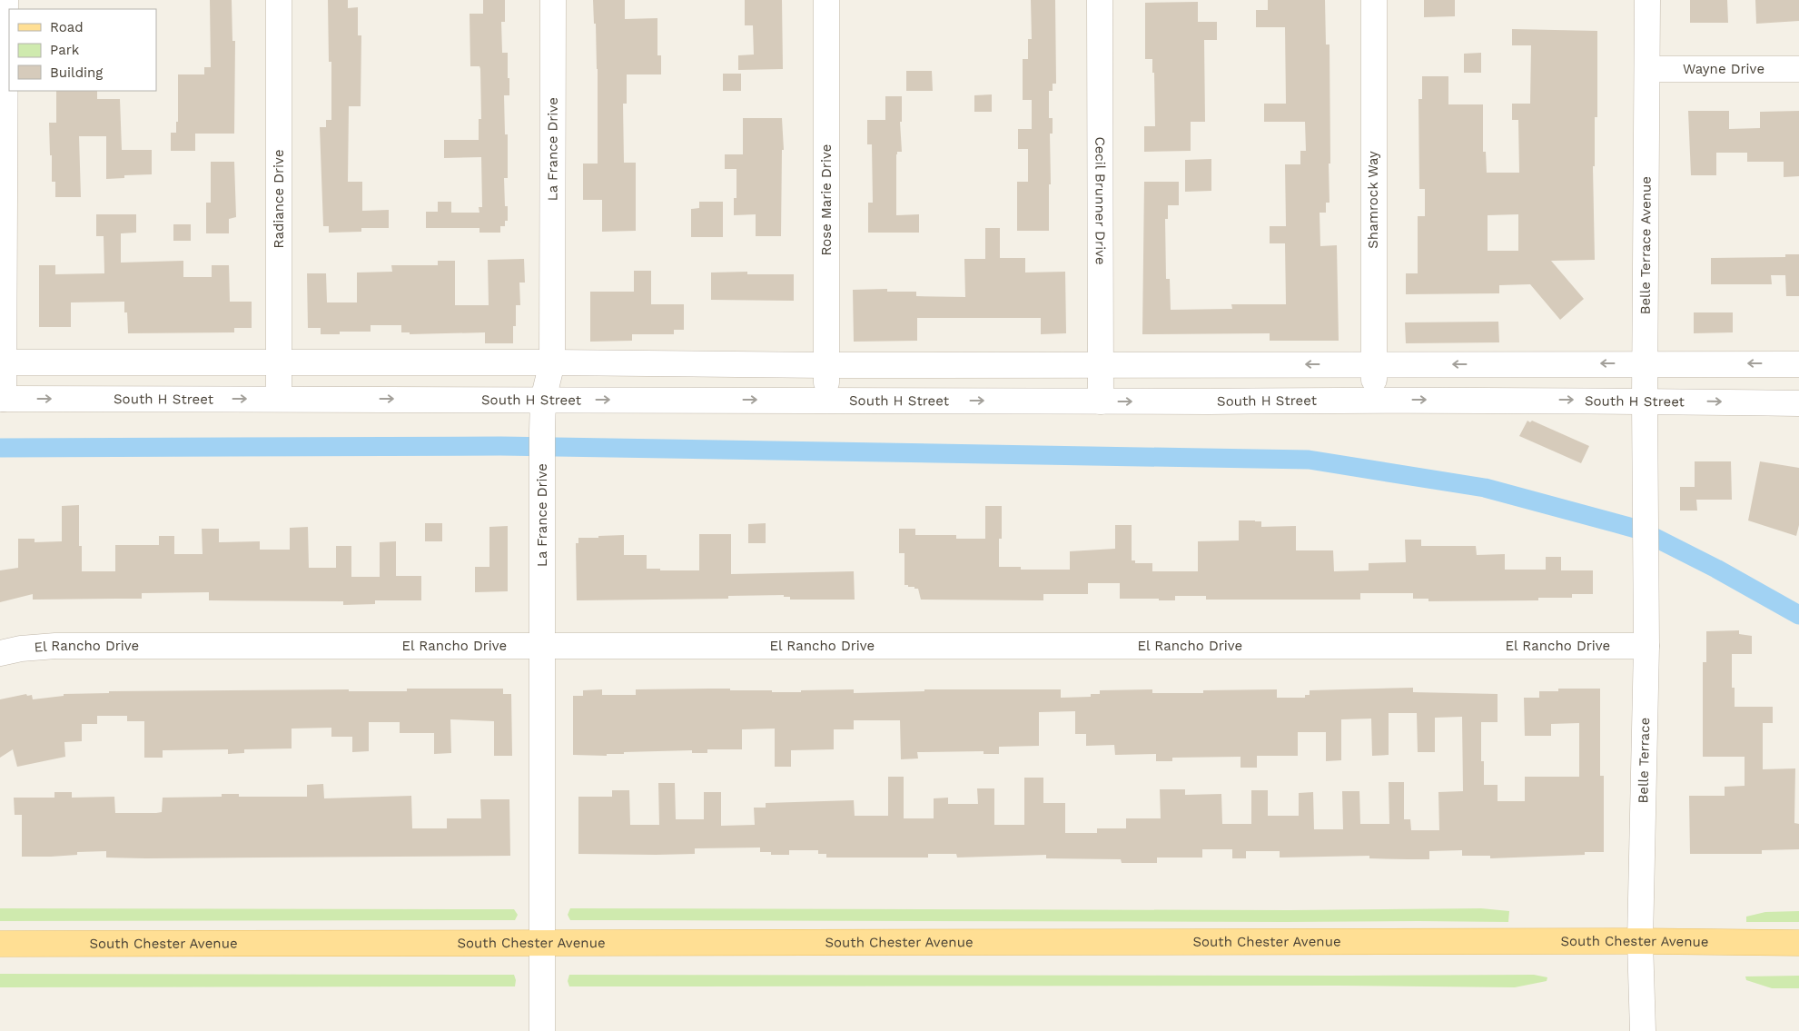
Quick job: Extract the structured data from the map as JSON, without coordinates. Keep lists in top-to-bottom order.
{
  "streets": {
    "main road": ["South Chester Avenue"],
    "street": [
      "Wayne Drive",
      "La France Drive",
      "Radiance Drive",
      "Rose Marie Drive",
      "Shamrock Way",
      "Cecil Brunner Drive",
      "Belle Terrace Avenue",
      "South H Street",
      "El Rancho Drive",
      "Belle Terrace"
    ]
  },
  "crossings": [
    ["Wayne Drive", "Belle Terrace Avenue"],
    ["La France Drive", "South H Street"],
    ["La France Drive", "El Rancho Drive"],
    ["La France Drive", "South Chester Avenue"],
    ["Radiance Drive", "South H Street"],
    ["Rose Marie Drive", "South H Street"],
    ["Shamrock Way", "South H Street"],
    ["Cecil Brunner Drive", "South H Street"],
    ["Belle Terrace Avenue", "South H Street"],
    ["Belle Terrace Avenue", "Belle Terrace"],
    ["El Rancho Drive", "Belle Terrace"],
    ["Belle Terrace", "South Chester Avenue"]
  ],
  "legend": ["Road", "Park", "Building"]
}
